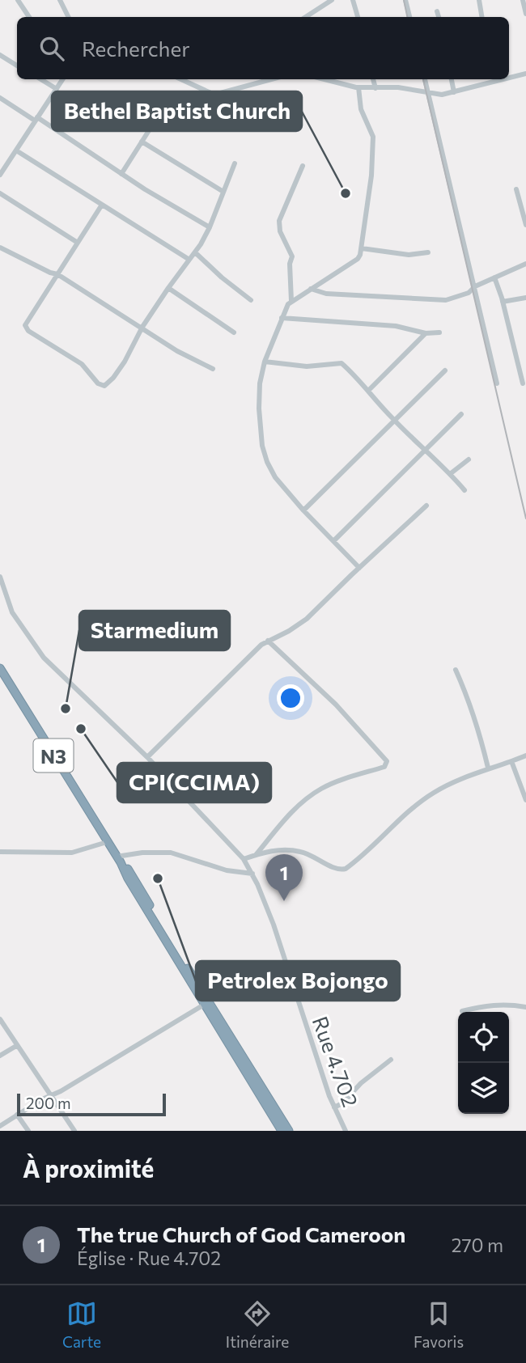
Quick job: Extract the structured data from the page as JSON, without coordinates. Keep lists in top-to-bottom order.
{
  "streets": {
    "highway": ["N3"],
    "street": ["Rue 4.702"]
  },
  "places": [
    "Bethel Baptist Church",
    "Starmedium",
    "CPI(CCIMA)",
    "Petrolex Bojongo"
  ],
  "scale_bar": "200 m",
  "page": {
    "search": "Rechercher",
    "pins": "1",
    "scale": "200 m",
    "heading": "À proximité",
    "list": [
      {
        "mark": "1",
        "name": "The true Church of God Cameroon",
        "note": "Église · Rue 4.702",
        "value": "270 m"
      }
    ],
    "nav": ["Carte", "Itinéraire", "Favoris"]
  }
}
